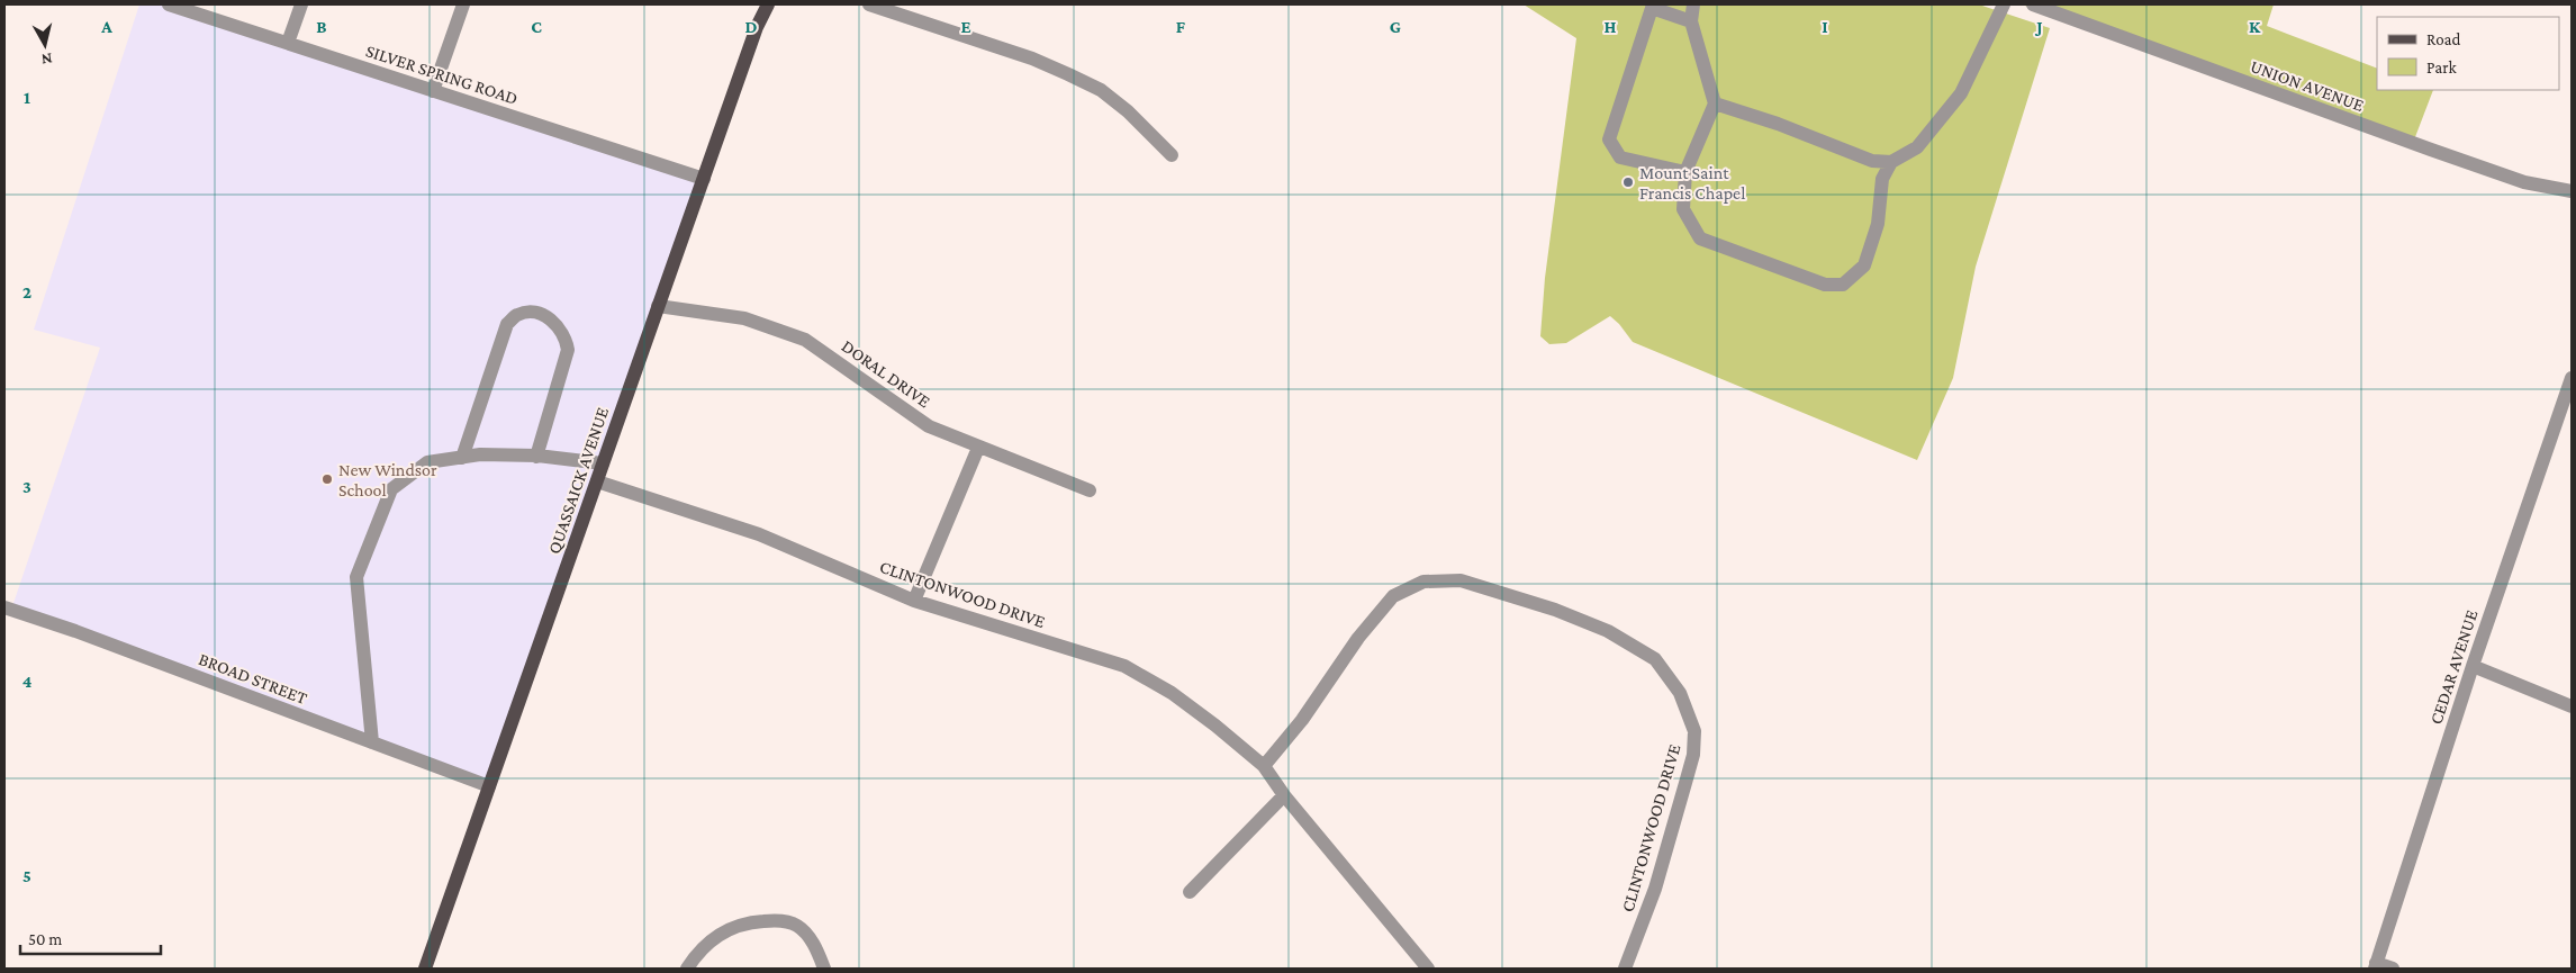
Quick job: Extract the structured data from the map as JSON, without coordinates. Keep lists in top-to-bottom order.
{
  "streets": {
    "main road": ["QUASSAICK AVENUE"],
    "street": [
      "SILVER SPRING ROAD",
      "UNION AVENUE",
      "DORAL DRIVE",
      "CLINTONWOOD DRIVE",
      "CEDAR AVENUE",
      "BROAD STREET"
    ]
  },
  "crossings": [
    ["SILVER SPRING ROAD", "QUASSAICK AVENUE"],
    ["DORAL DRIVE", "QUASSAICK AVENUE"],
    ["QUASSAICK AVENUE", "CLINTONWOOD DRIVE"],
    ["QUASSAICK AVENUE", "BROAD STREET"]
  ],
  "places": ["Mount Saint Francis Chapel", "New Windsor School"],
  "legend": ["Road", "Park"],
  "scale_bar": "50 m",
  "north": "bottom",
  "grid": {
    "columns": [
      "A",
      "B",
      "C",
      "D",
      "E",
      "F",
      "G",
      "H",
      "I",
      "J",
      "K"
    ],
    "rows": [
      "1",
      "2",
      "3",
      "4",
      "5"
    ]
  }
}
